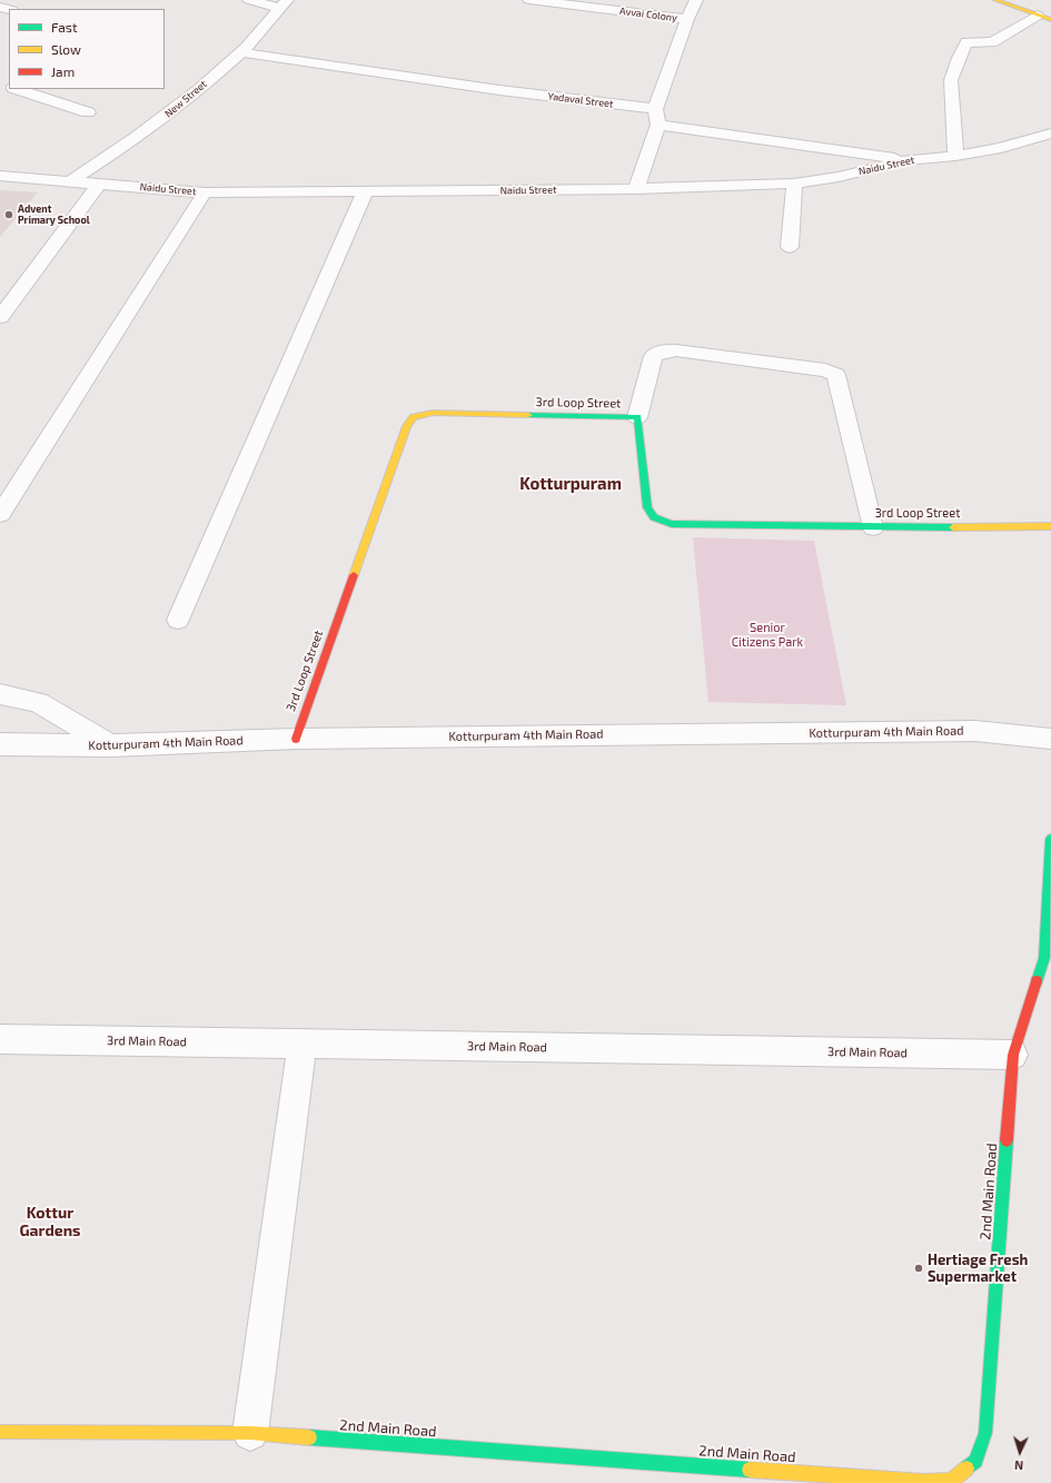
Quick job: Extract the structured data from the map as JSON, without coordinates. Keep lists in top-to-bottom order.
{
  "streets": {
    "street": [
      "Avvai Colony",
      "New Street",
      "Yadaval Street",
      "Naidu Street",
      "3rd Loop Street",
      "Kotturpuram 4th Main Road",
      "3rd Main Road",
      "2nd Main Road"
    ]
  },
  "crossings": [
    ["New Street", "Yadaval Street"],
    ["New Street", "Naidu Street"],
    ["3rd Loop Street", "Kotturpuram 4th Main Road"],
    ["3rd Main Road", "2nd Main Road"]
  ],
  "districts": ["Kotturpuram", "Kottur Gardens"],
  "parks": ["Senior Citizens Park"],
  "places": ["Advent Primary School", "Hertiage Fresh Supermarket"],
  "legend": ["Fast", "Slow", "Jam"],
  "north": "bottom"
}
